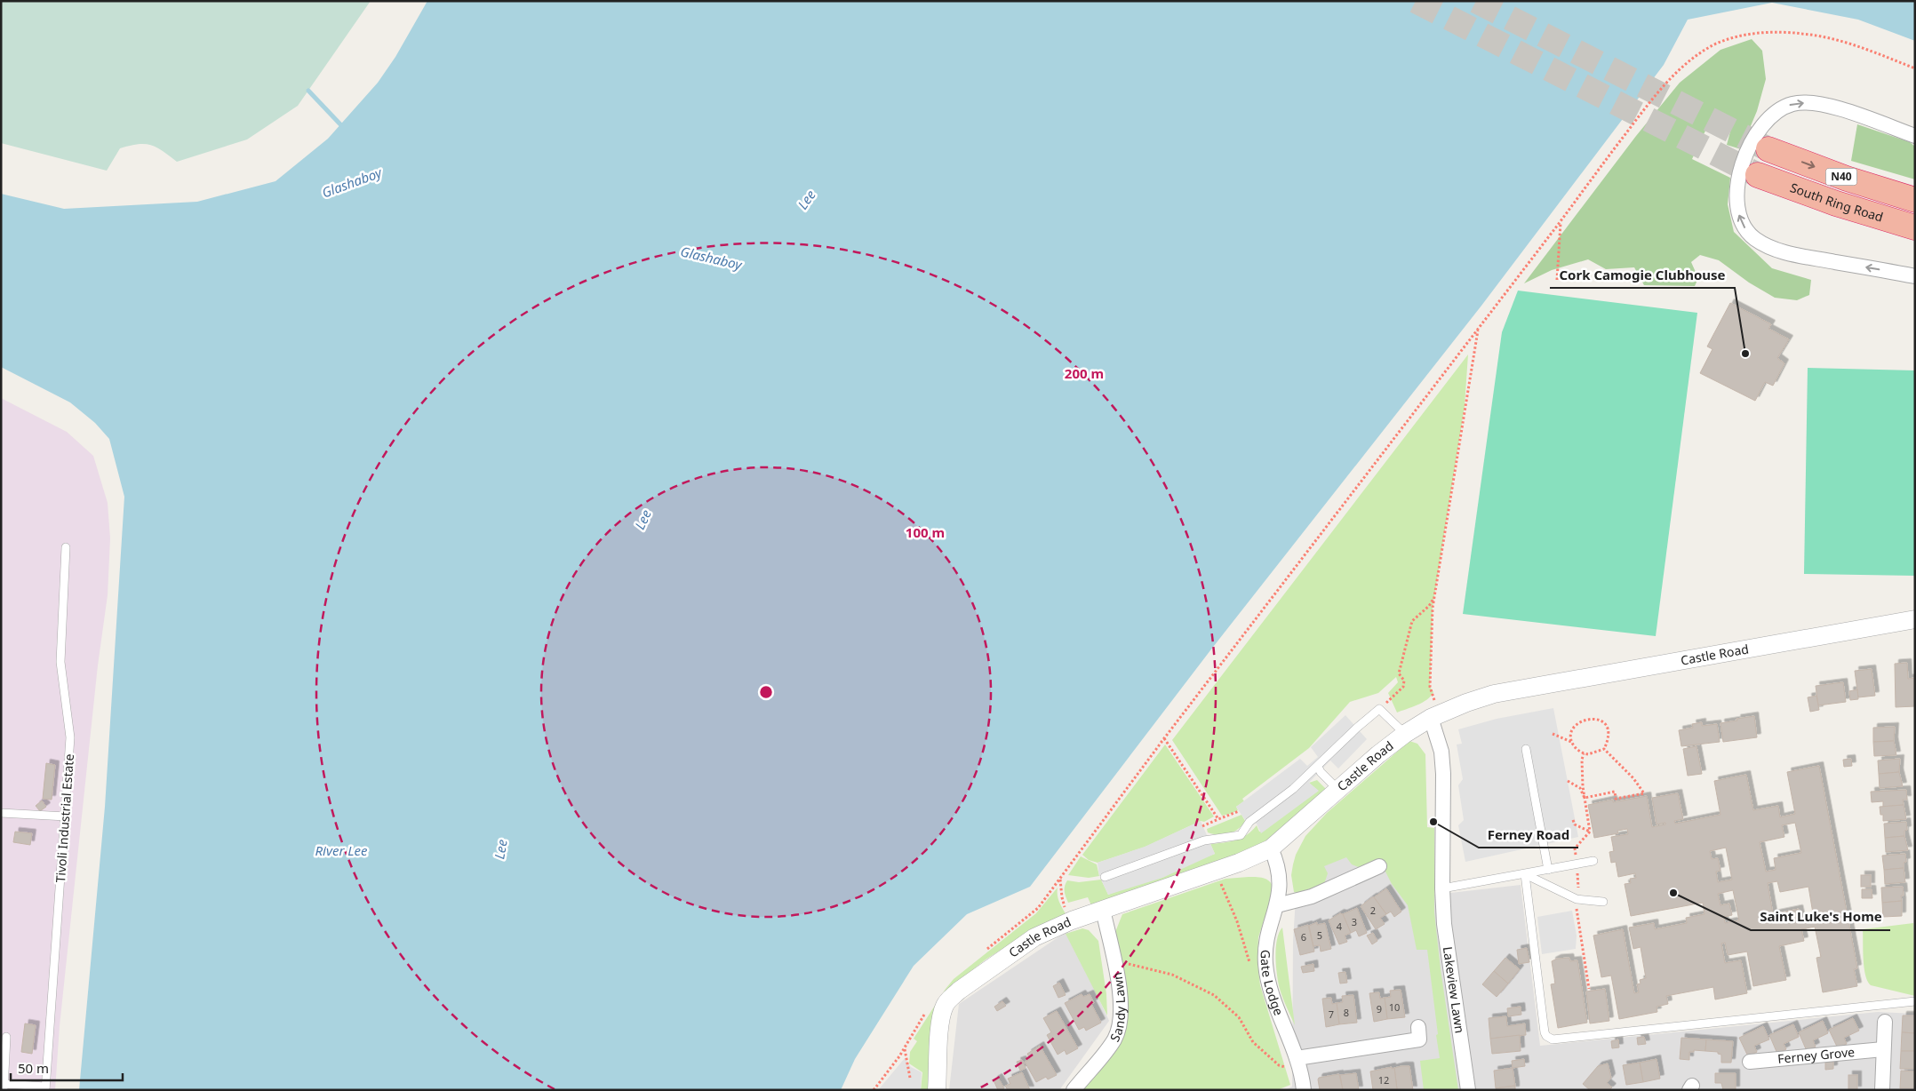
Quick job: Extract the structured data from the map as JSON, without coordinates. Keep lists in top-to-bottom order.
{
  "streets": {
    "highway": ["N40", "South Ring Road"],
    "street": [
      "Castle Road",
      "Gate Lodge",
      "Lakeview Lawn",
      "Sandy Lawn",
      "Ferney Grove"
    ],
    "lane": ["Tivoli Industrial Estate"]
  },
  "crossings": [
    ["Castle Road", "Gate Lodge"],
    ["Castle Road", "Lakeview Lawn"],
    ["Castle Road", "Sandy Lawn"]
  ],
  "water": ["Glashaboy", "Lee", "River Lee"],
  "places": ["Cork Camogie Clubhouse", "Ferney Road", "Saint Luke's Home"],
  "house_numbers": [
    "2",
    "3",
    "4",
    "5",
    "6",
    "10",
    "9",
    "8",
    "7",
    "12"
  ],
  "scale_bar": "50 m",
  "rings": ["200 m", "100 m"]
}
